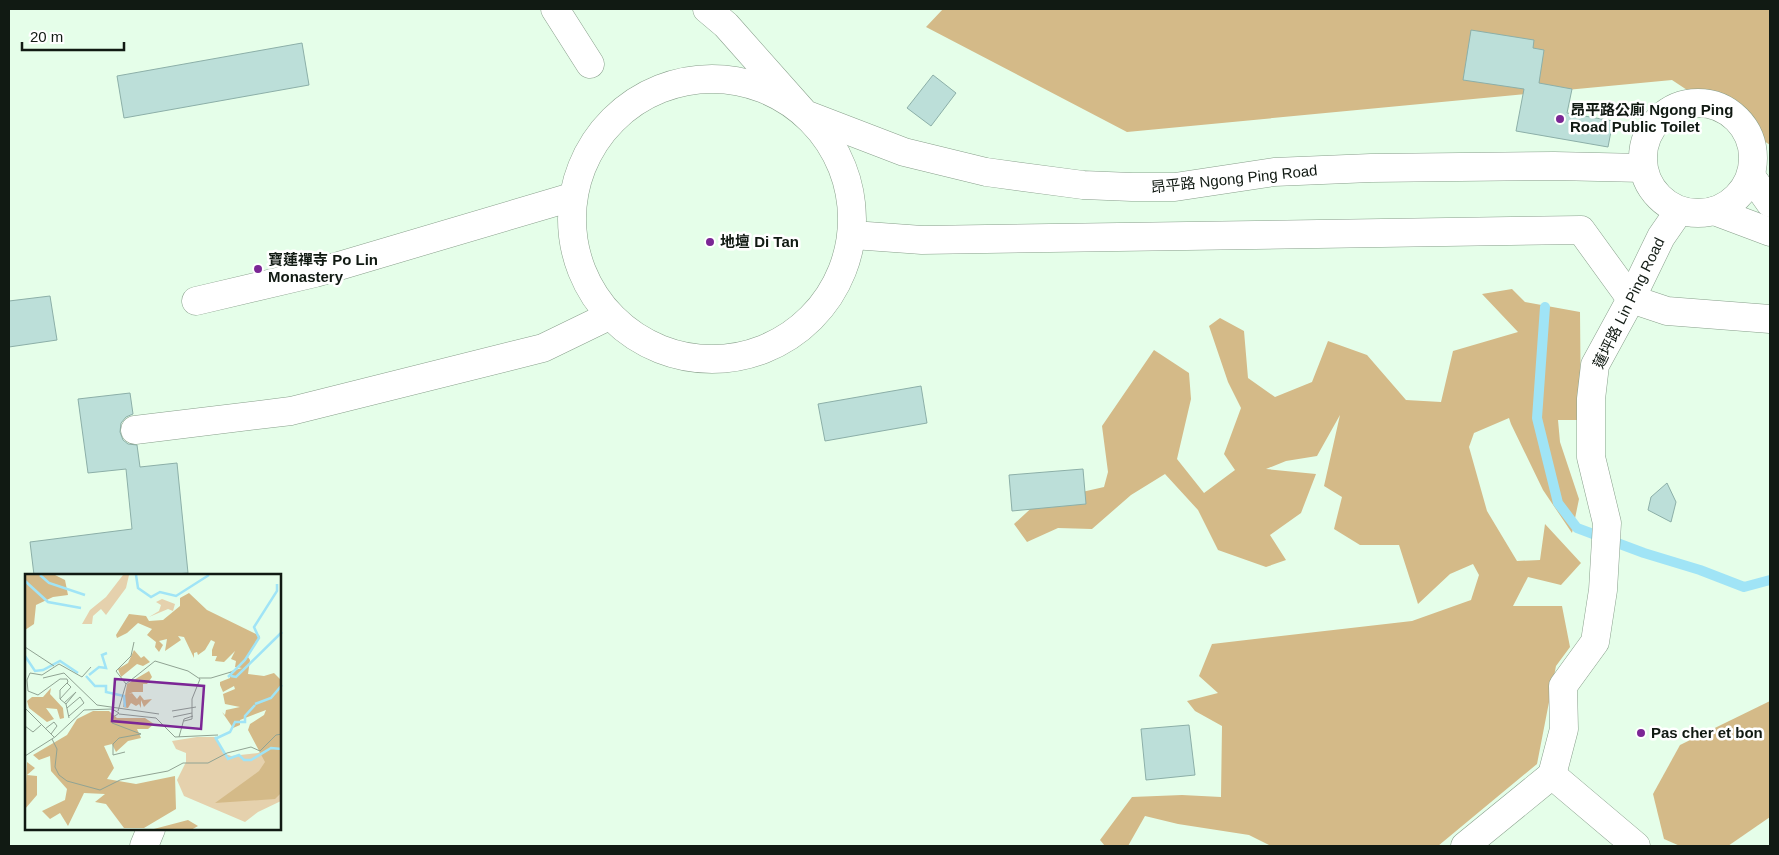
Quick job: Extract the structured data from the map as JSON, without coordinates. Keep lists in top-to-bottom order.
{
  "streets": {
    "street": ["昂平路 Ngong Ping Road", "蓮坪路 Lin Ping Road"]
  },
  "crossings": [
    ["昂平路 Ngong Ping Road", "蓮坪路 Lin Ping Road"]
  ],
  "places": [
    "昂平路公廁 Ngong Ping Road Public Toilet",
    "地壇 Di Tan",
    "寶蓮禪寺 Po Lin Monastery",
    "Pas cher et bon"
  ],
  "scale_bar": "20 m"
}
